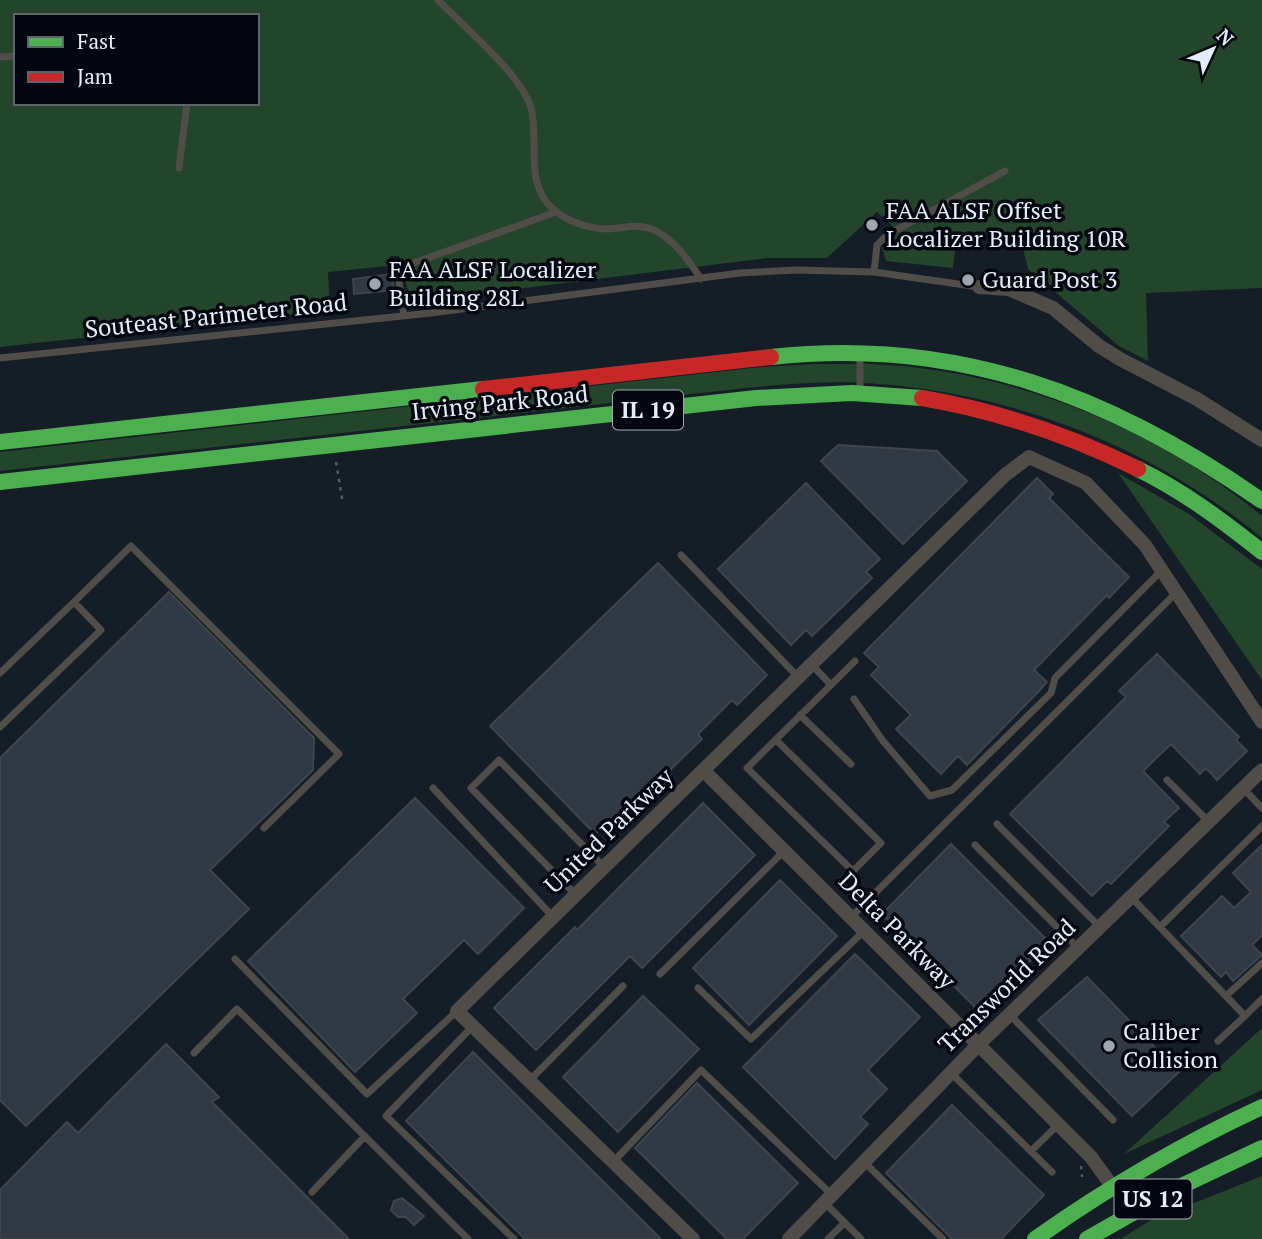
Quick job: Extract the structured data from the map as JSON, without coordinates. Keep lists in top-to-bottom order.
{
  "streets": {
    "main road": ["Irving Park Road", "IL 19", "US 12"],
    "street": ["United Parkway", "Delta Parkway", "Transworld Road"],
    "lane": ["Souteast Parimeter Road"]
  },
  "crossings": [
    ["United Parkway", "Delta Parkway"],
    ["Delta Parkway", "Transworld Road"],
    ["Delta Parkway", "US 12"]
  ],
  "places": [
    "FAA ALSF Offset Localizer Building 10R",
    "Guard Post 3",
    "FAA ALSF Localizer Building 28L",
    "Caliber Collision"
  ],
  "legend": ["Fast", "Jam"],
  "north": "top right"
}
